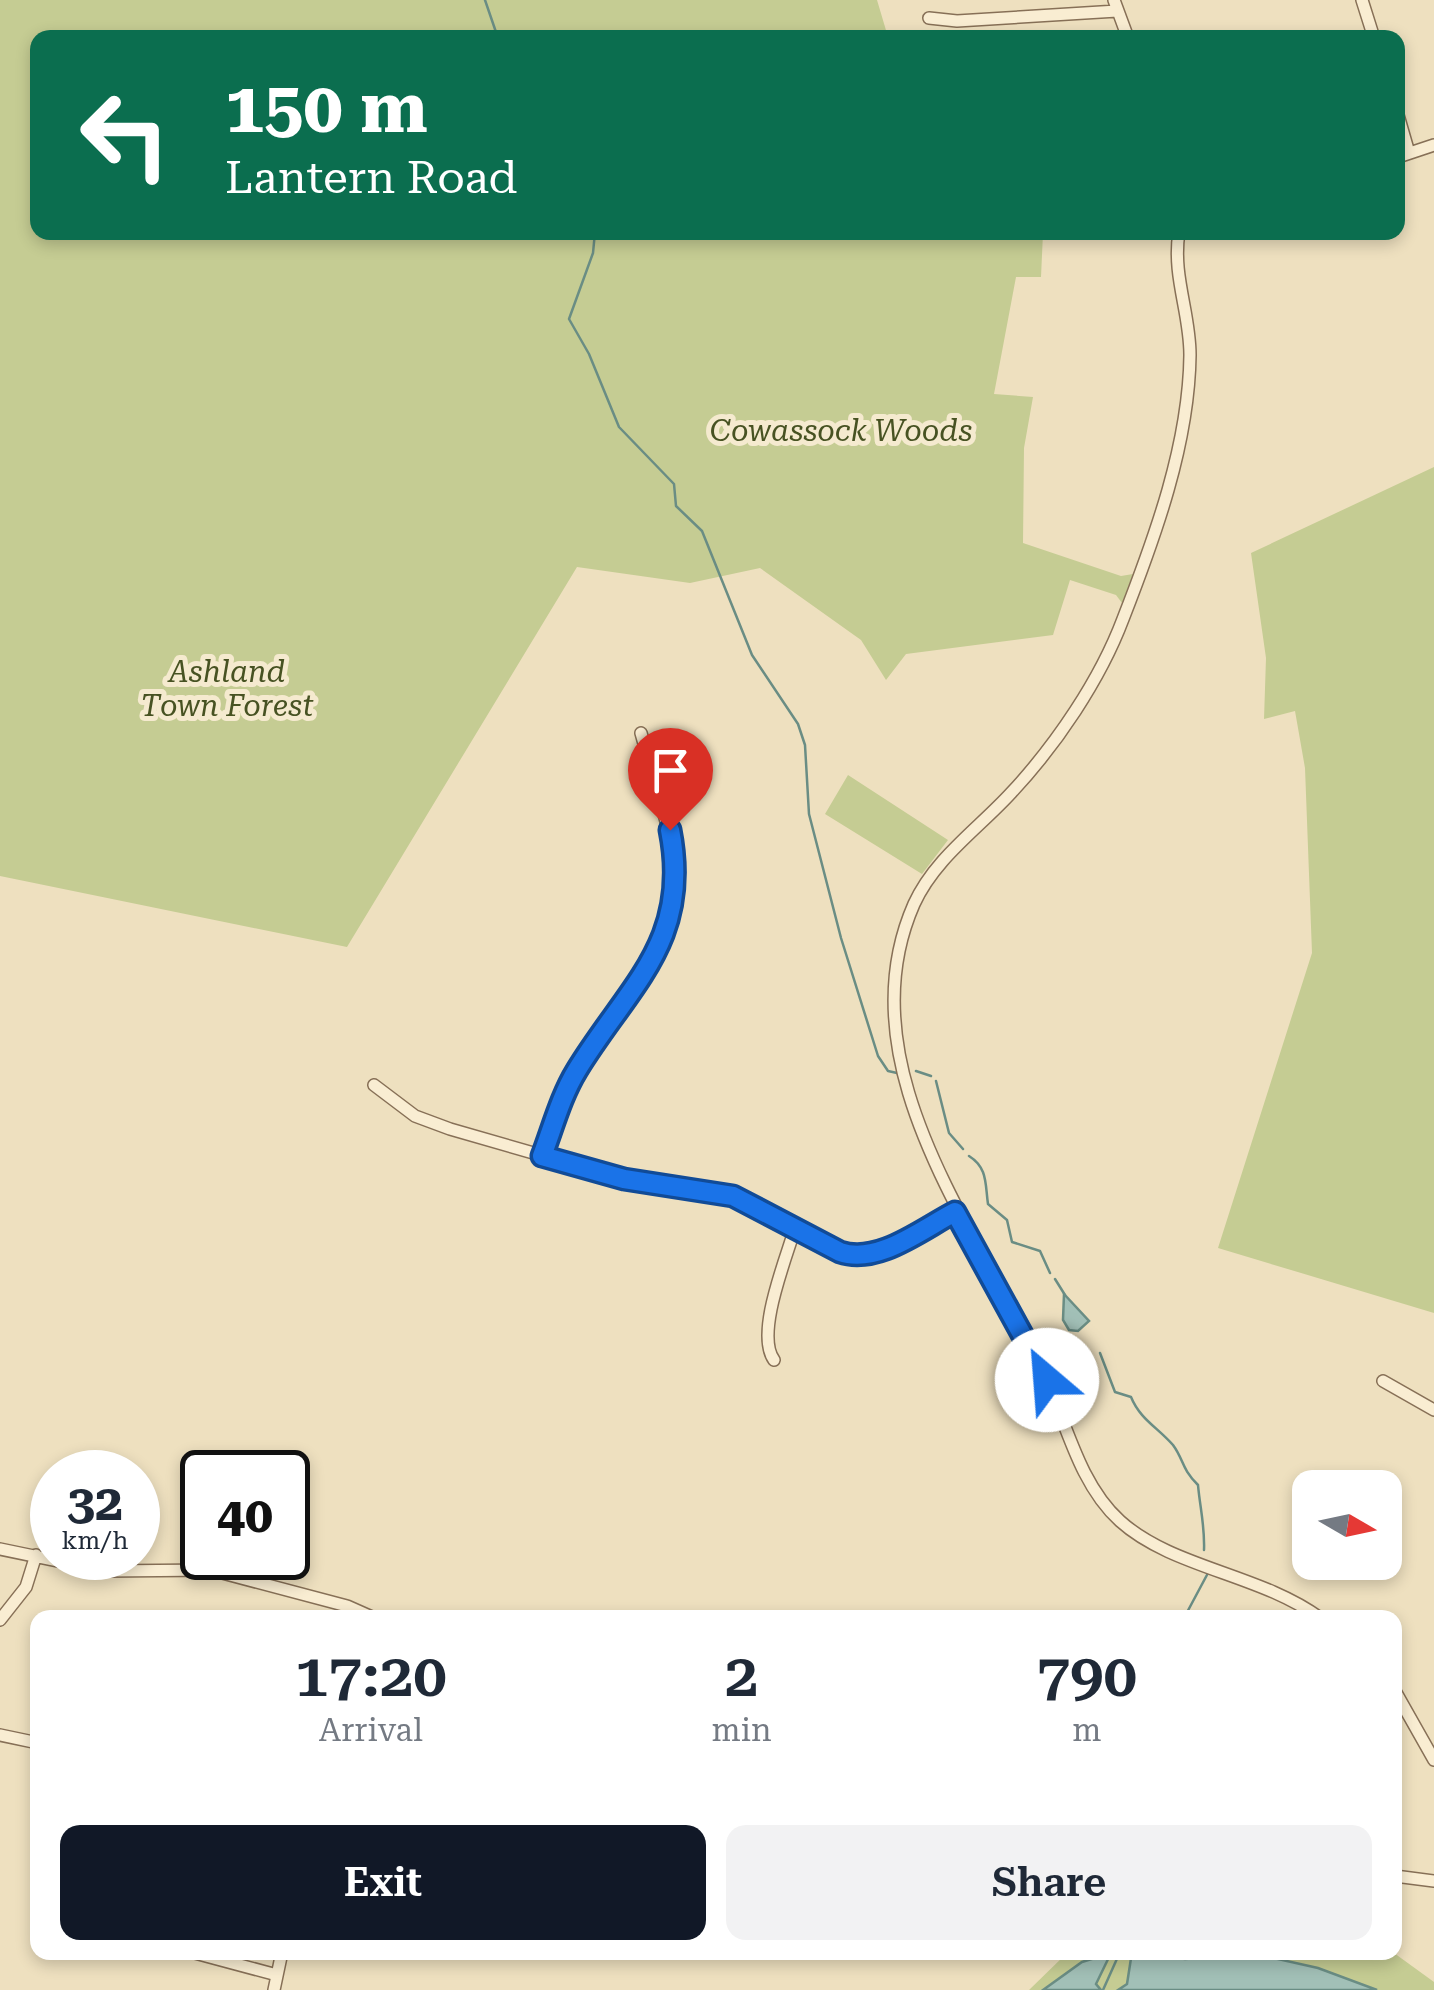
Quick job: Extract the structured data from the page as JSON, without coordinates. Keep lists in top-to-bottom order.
{
  "parks": ["Cowassock Woods", "Ashland Town Forest"],
  "north": "right",
  "page": {
    "turn": ["150 m", "Lantern Road"],
    "speed": "32 km/h",
    "limit": "40",
    "eta": [
      "17:20",
      "Arrival",
      "2",
      "min",
      "790",
      "m"
    ],
    "buttons": ["Exit", "Share"]
  }
}
